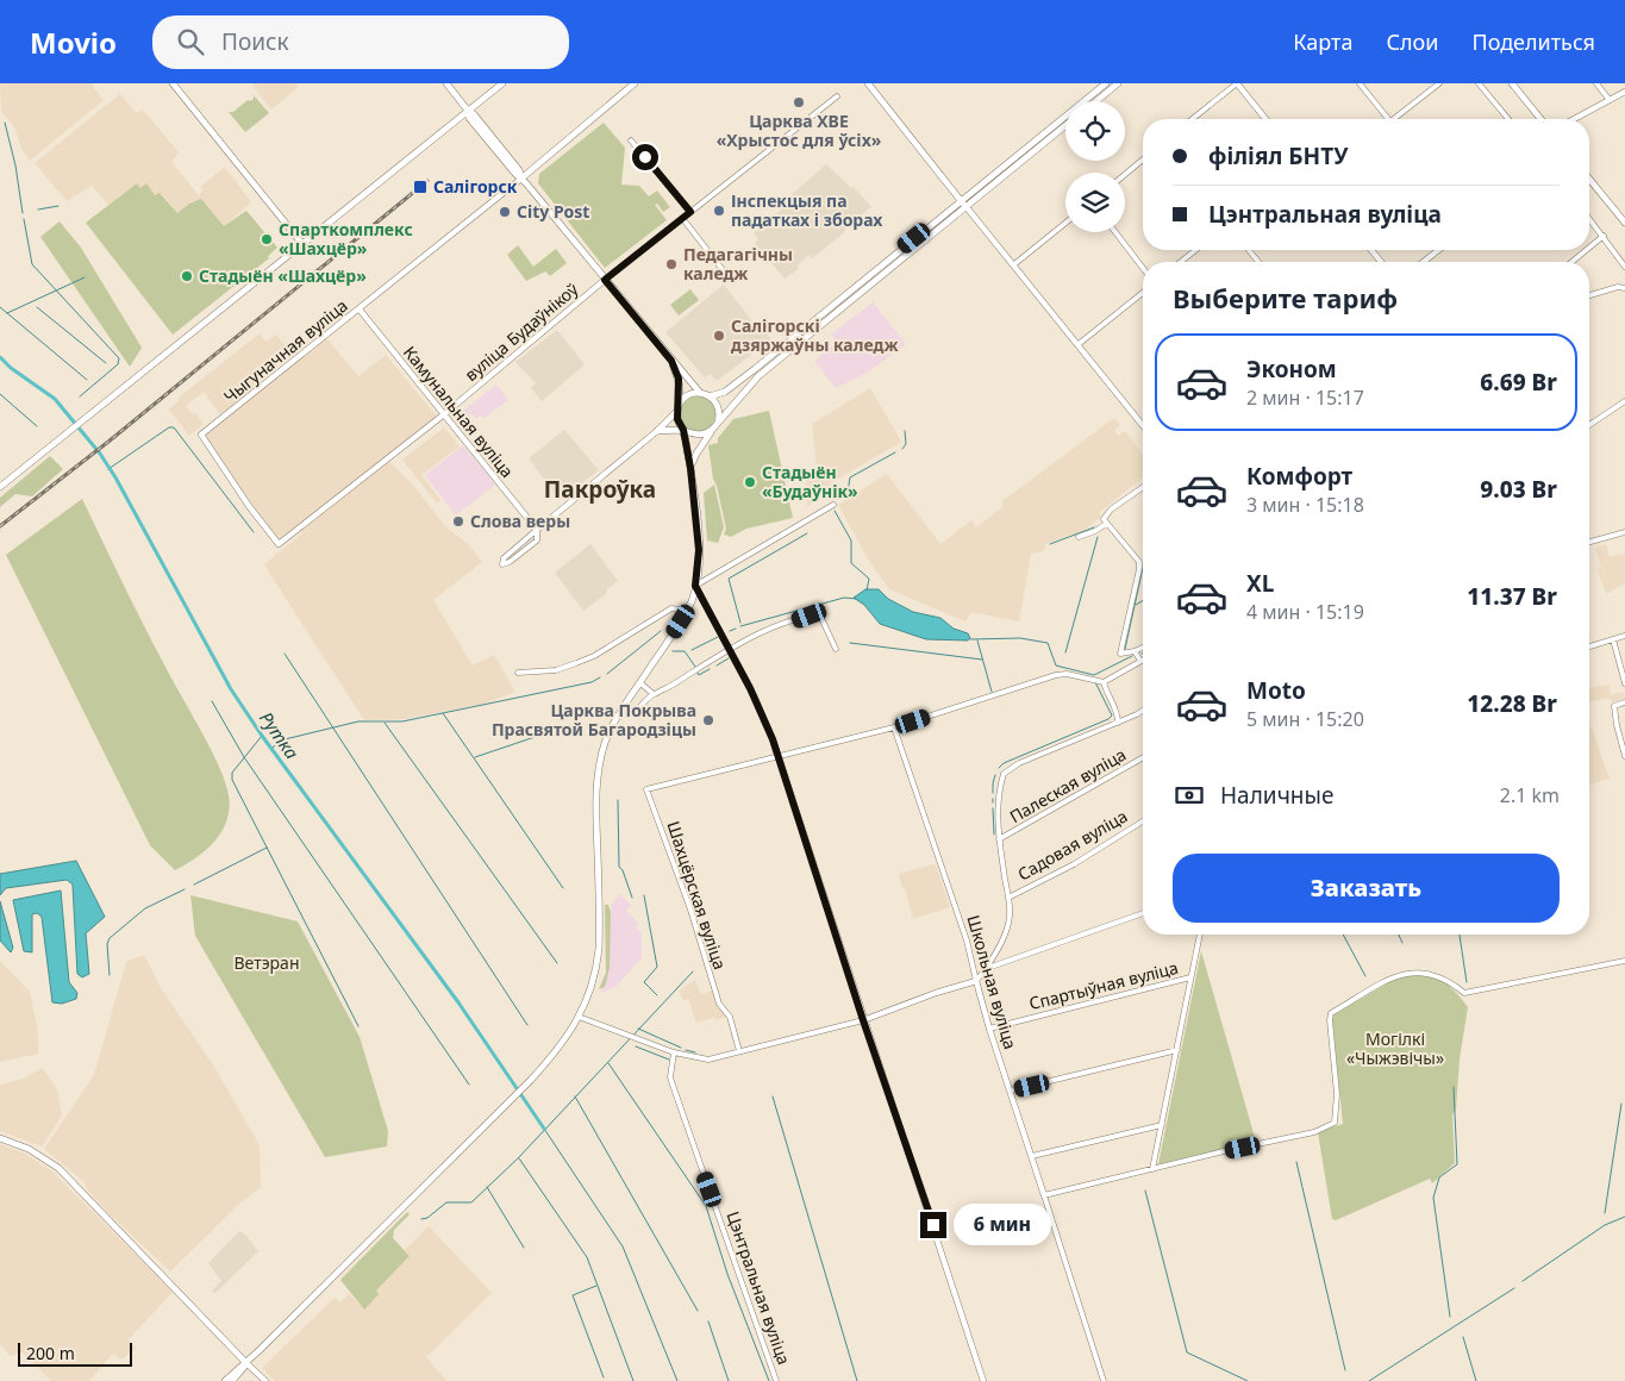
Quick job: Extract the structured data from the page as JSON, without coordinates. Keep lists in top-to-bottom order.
{
  "streets": {
    "main road": ["Чыгуначная вуліца"],
    "street": [
      "вуліца Будаўнікоў",
      "Камунальная вуліца",
      "Палеская вуліца",
      "Садовая вуліца",
      "Шахцёрская вуліца",
      "Школьная вуліца",
      "Спартыўная вуліца",
      "Цэнтральная вуліца"
    ]
  },
  "crossings": [
    ["вуліца Будаўнікоў", "Чыгуначная вуліца"],
    ["вуліца Будаўнікоў", "Камунальная вуліца"],
    ["Чыгуначная вуліца", "Камунальная вуліца"],
    ["Школьная вуліца", "Спартыўная вуліца"]
  ],
  "districts": ["Пакроўка"],
  "water": ["Рутка"],
  "parks": ["Ветэран", "Могілкі «Чыжэвічы»"],
  "places": {
    "other": [
      "Царква ХВЕ «Хрыстос для ўсіх»",
      "Інспекцыя па падатках і зборах",
      "City Post",
      "Спарткомплекс «Шахцёр»",
      "Педагагічны каледж",
      "Стадыён «Шахцёр»",
      "Салігорскі дзяржаўны каледж",
      "Стадыён «Будаўнік»",
      "Слова веры",
      "Царква Покрыва Прасвятой Багародзіцы"
    ],
    "transit": ["Салігорск"]
  },
  "scale_bar": "200 m",
  "page": {
    "header": "Movio",
    "search": "Поиск",
    "nav": ["Карта", "Слои", "Поделиться"],
    "banner": ["філіял БНТУ", "Цэнтральная вуліца"],
    "heading": "Выберите тариф",
    "list": [
      {
        "name": "Эконом",
        "note": "2 мин · 15:17",
        "value": "6.69 Br"
      },
      {
        "name": "Комфорт",
        "note": "3 мин · 15:18",
        "value": "9.03 Br"
      },
      {
        "name": "XL",
        "note": "4 мин · 15:19",
        "value": "11.37 Br"
      },
      {
        "name": "Moto",
        "note": "5 мин · 15:20",
        "value": "12.28 Br"
      }
    ],
    "pay": ["Наличные", "2.1 km"],
    "buttons": "Заказать",
    "bubble": "6 мин",
    "scale": "200 m"
  }
}
